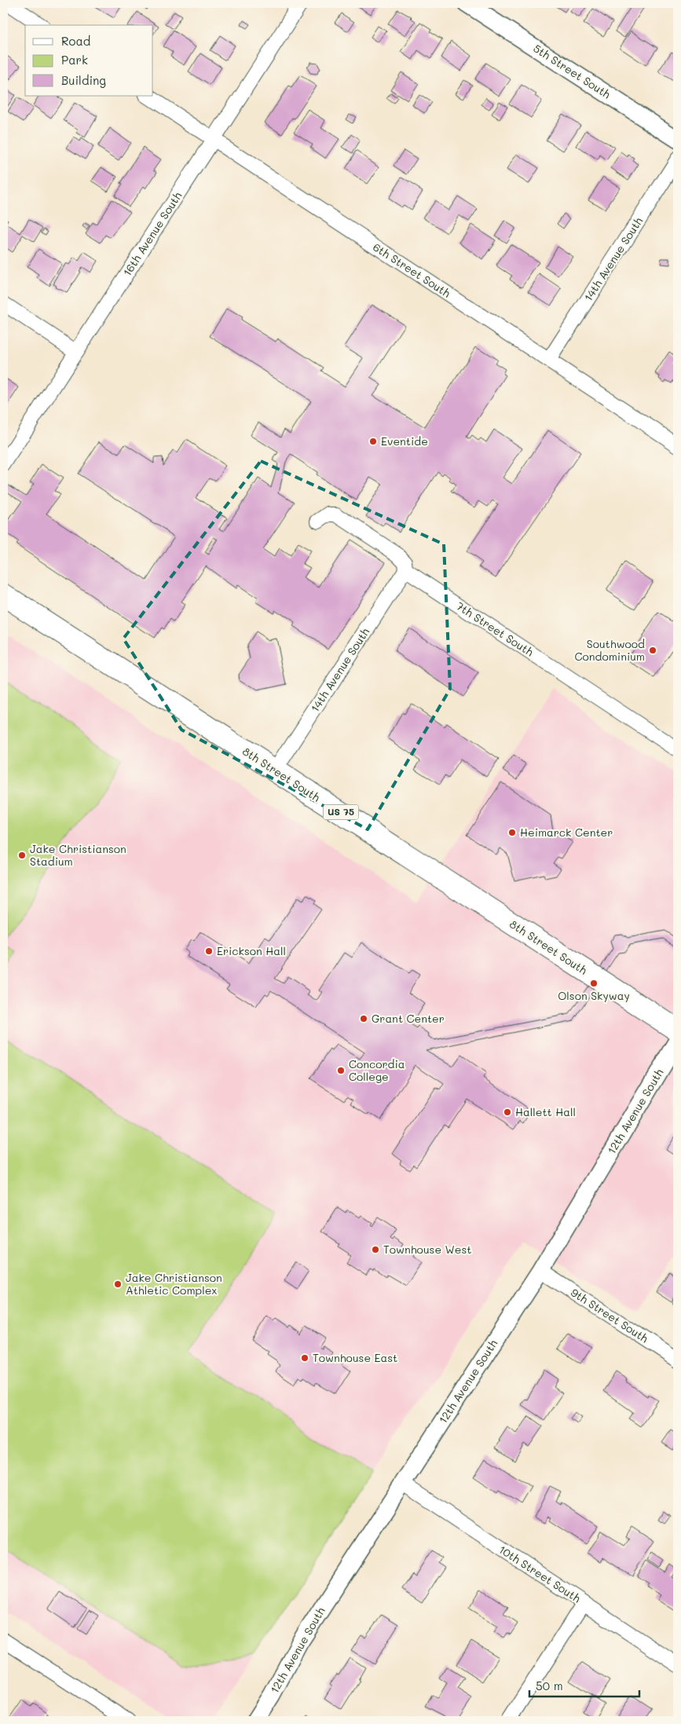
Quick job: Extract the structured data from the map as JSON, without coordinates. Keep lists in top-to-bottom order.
{
  "streets": {
    "main road": ["8th Street South", "US 75"],
    "street": [
      "5th Street South",
      "16th Avenue South",
      "14th Avenue South",
      "6th Street South",
      "7th Street South",
      "12th Avenue South",
      "9th Street South",
      "10th Street South"
    ]
  },
  "crossings": [
    ["16th Avenue South", "6th Street South"],
    ["14th Avenue South", "6th Street South"],
    ["14th Avenue South", "7th Street South"],
    ["14th Avenue South", "8th Street South"],
    ["12th Avenue South", "9th Street South"],
    ["12th Avenue South", "10th Street South"]
  ],
  "places": [
    "Eventide",
    "Southwood Condominium",
    "Heimarck Center",
    "Jake Christianson Stadium",
    "Erickson Hall",
    "Olson Skyway",
    "Grant Center",
    "Concordia College",
    "Hallett Hall",
    "Townhouse West",
    "Jake Christianson Athletic Complex",
    "Townhouse East"
  ],
  "legend": ["Road", "Park", "Building"],
  "scale_bar": "50 m"
}
